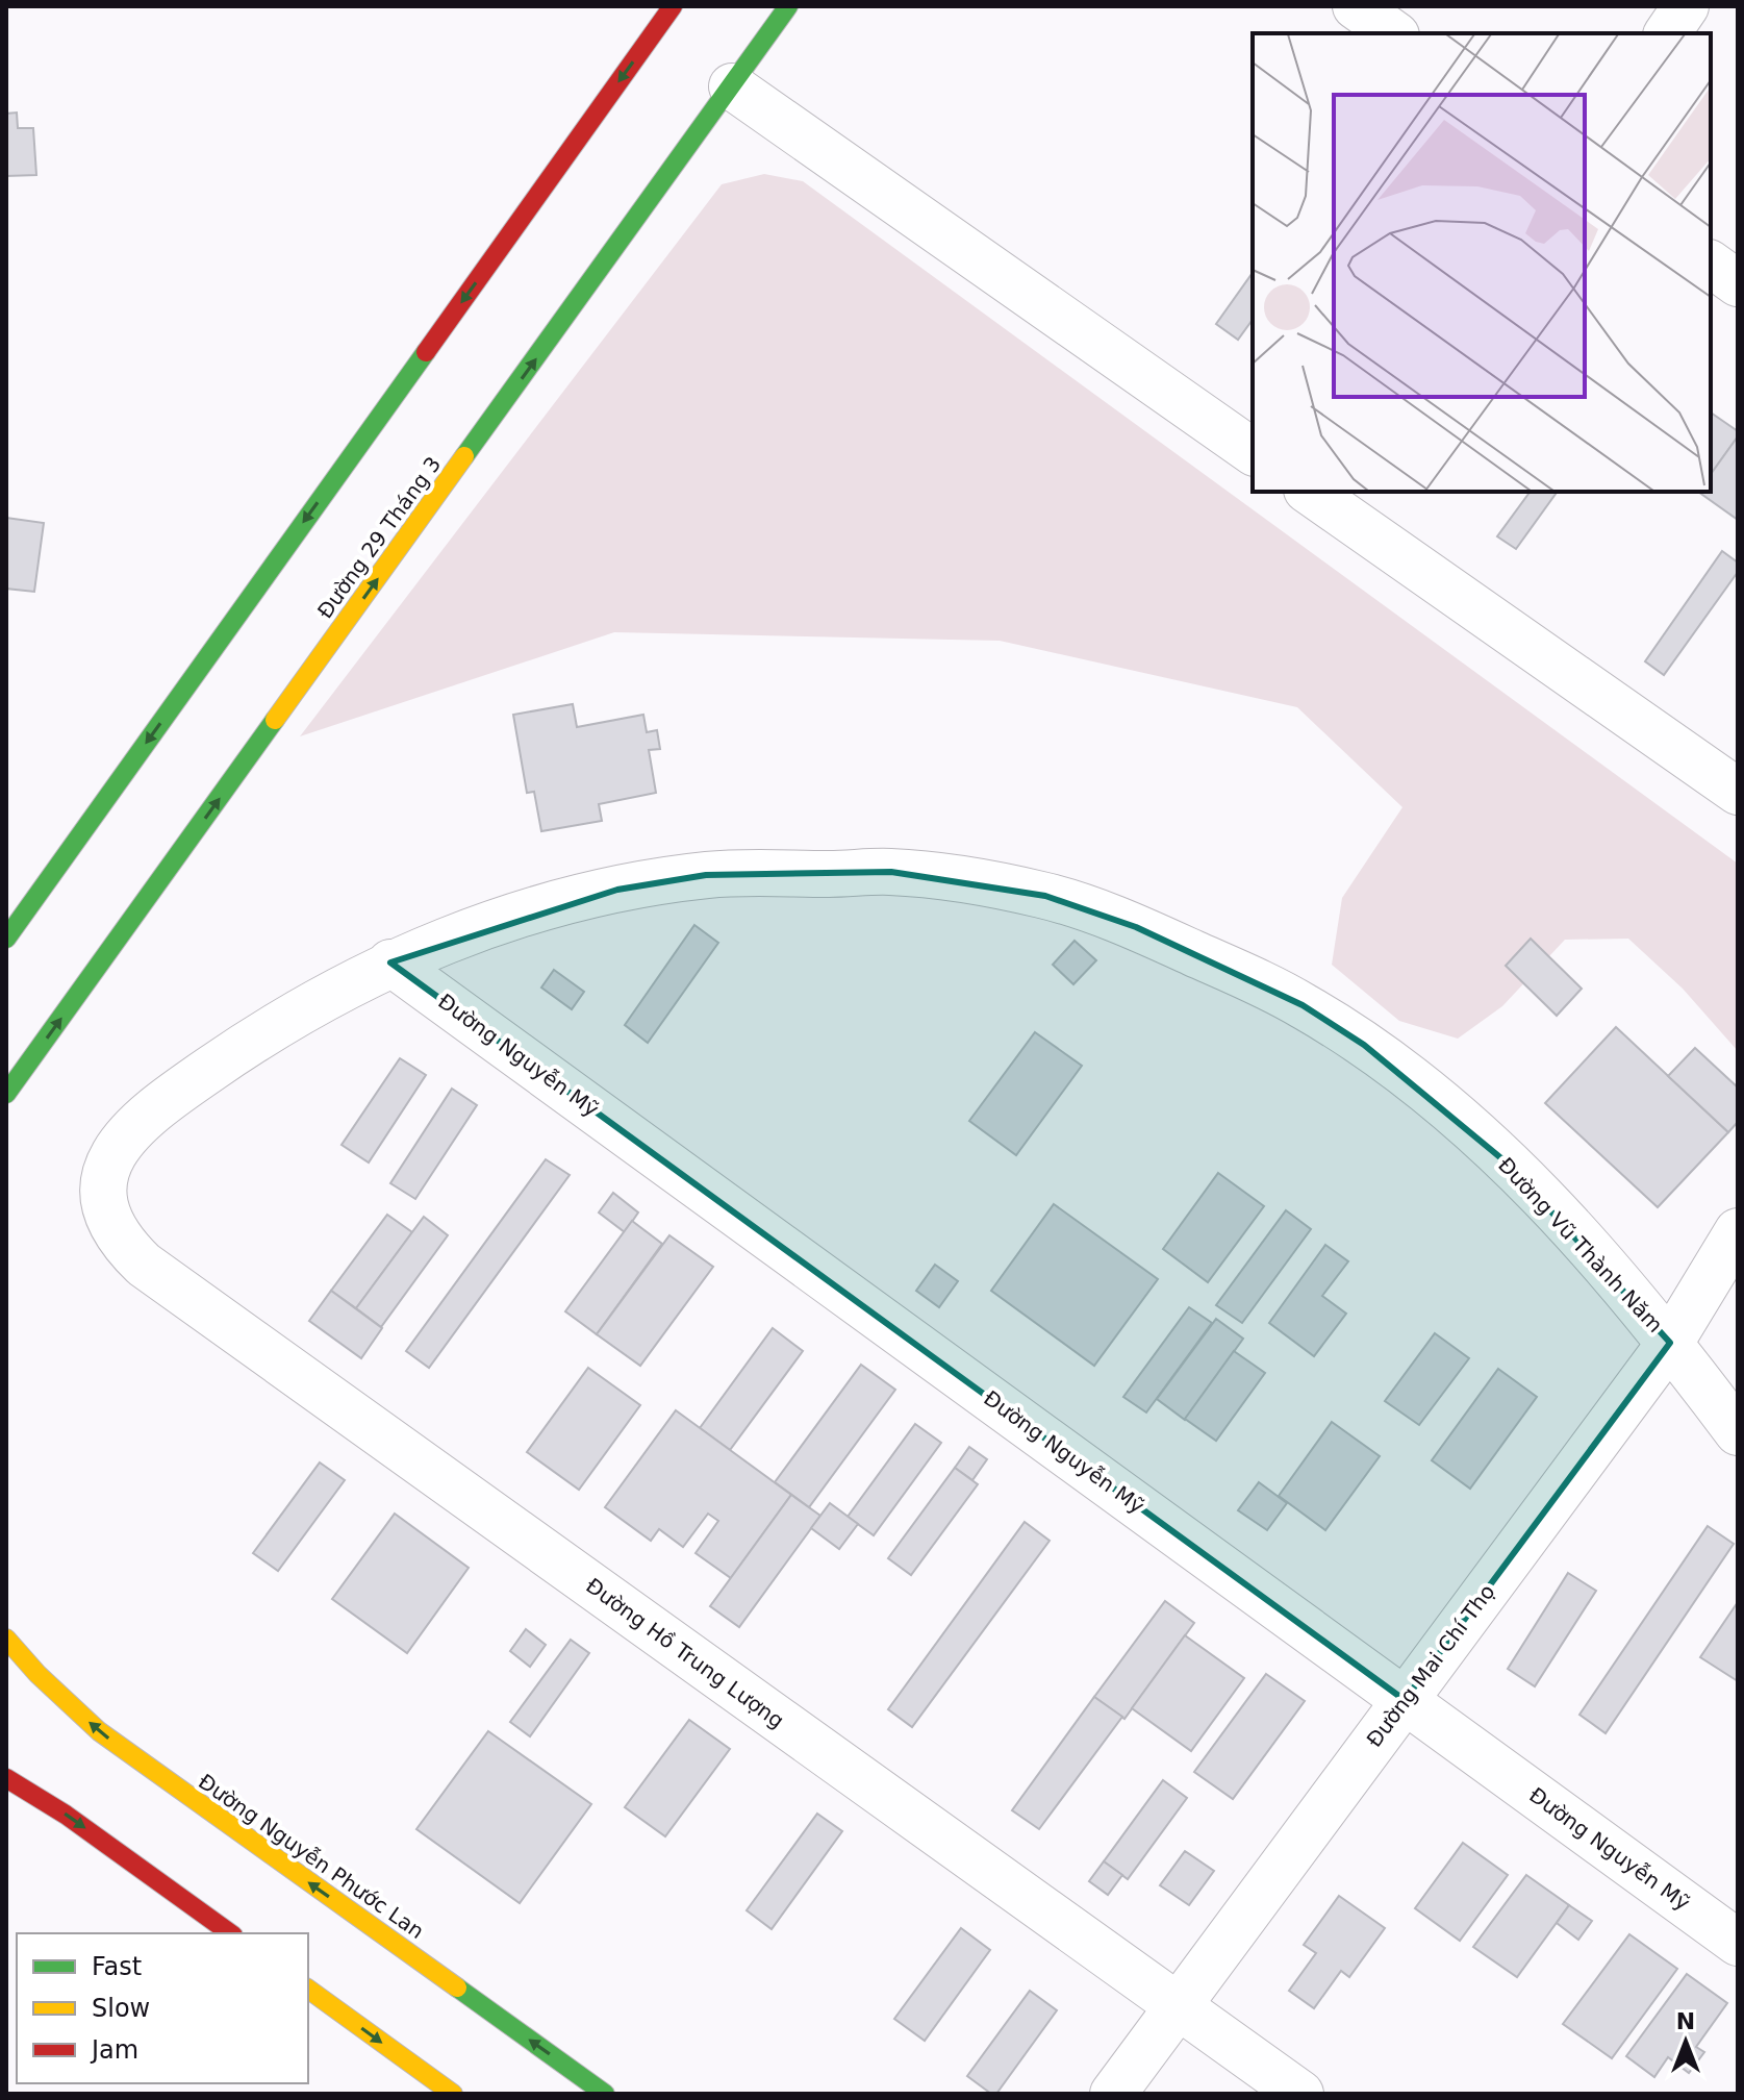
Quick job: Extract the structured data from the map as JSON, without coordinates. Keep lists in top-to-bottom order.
{
  "streets": {
    "street": [
      "Đường 29 Tháng 3",
      "Đường Nguyễn Mỹ",
      "Đường Vũ Thành Năm",
      "Đường Hồ Trung Lượng",
      "Đường Mai Chí Thọ",
      "Đường Nguyễn Phước Lan"
    ]
  },
  "crossings": [
    ["Đường Nguyễn Mỹ", "Đường Vũ Thành Năm"],
    ["Đường Nguyễn Mỹ", "Đường Mai Chí Thọ"],
    ["Đường Vũ Thành Năm", "Đường Hồ Trung Lượng"],
    ["Đường Vũ Thành Năm", "Đường Mai Chí Thọ"],
    ["Đường Hồ Trung Lượng", "Đường Mai Chí Thọ"]
  ],
  "legend": ["Fast", "Slow", "Jam"],
  "north": "top"
}
